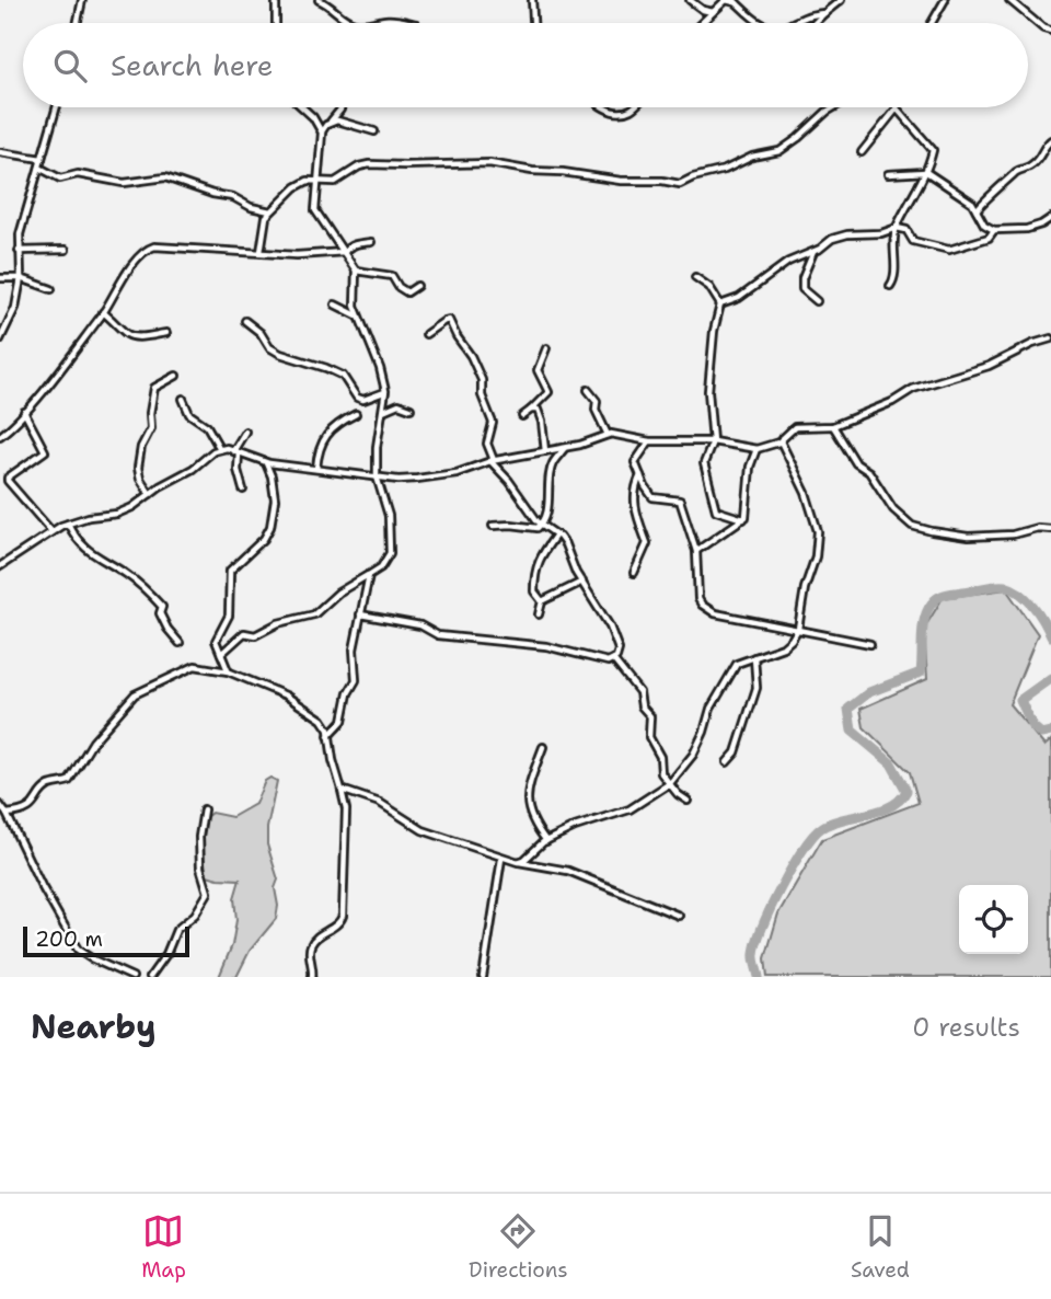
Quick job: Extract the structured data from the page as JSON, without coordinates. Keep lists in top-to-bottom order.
{
  "scale_bar": "200 m",
  "page": {
    "search": "Search here",
    "scale": "200 m",
    "heading": ["Nearby", "0 results"],
    "nav": ["Map", "Directions", "Saved"]
  }
}
